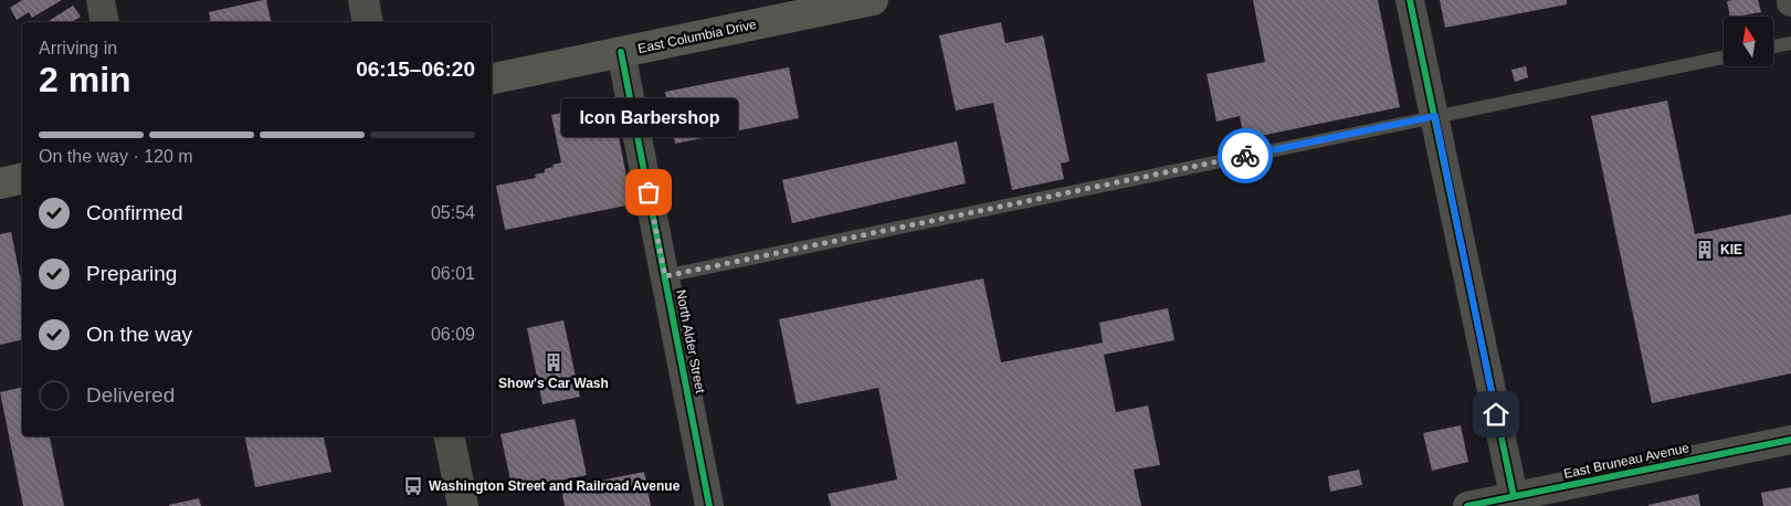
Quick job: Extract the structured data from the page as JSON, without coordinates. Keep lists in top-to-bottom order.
{
  "streets": {
    "main road": ["East Columbia Drive"],
    "street": ["North Alder Street", "East Bruneau Avenue"]
  },
  "crossings": [
    ["East Columbia Drive", "North Alder Street"]
  ],
  "places": {
    "other": ["Icon Barbershop"],
    "building": ["KIE", "Show's Car Wash"],
    "bus stop": ["Washington Street and Railroad Avenue"]
  },
  "north": "top",
  "page": {
    "heading": ["2 min", "Arriving in", "06:15–06:20"],
    "bubble": "Icon Barbershop",
    "bar": "On the way · 120 m",
    "list": [
      ["Confirmed", "05:54"],
      ["Preparing", "06:01"],
      ["On the way", "06:09"],
      "Delivered"
    ]
  }
}
